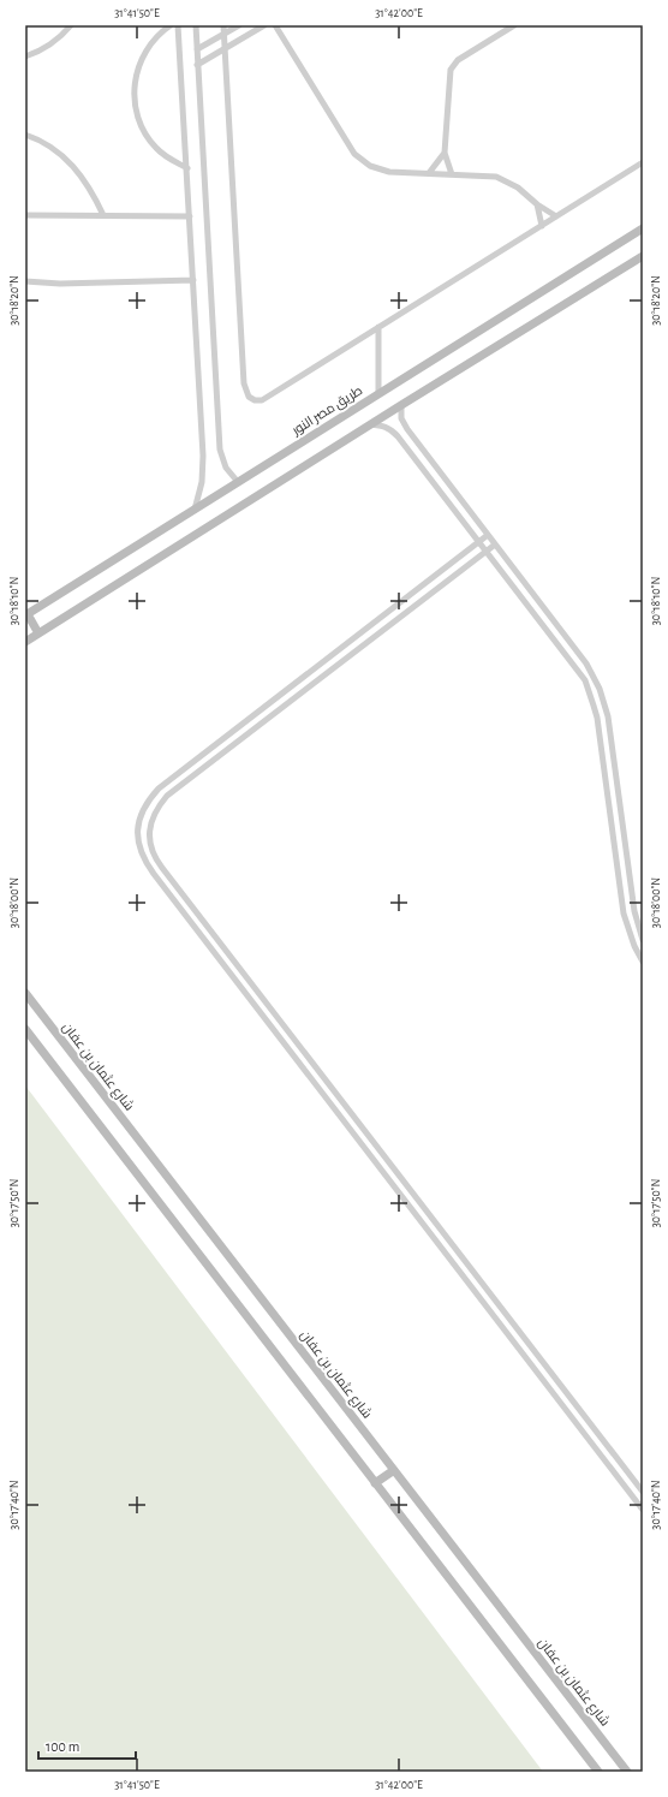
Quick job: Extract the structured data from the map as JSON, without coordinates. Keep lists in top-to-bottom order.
{
  "streets": {
    "main road": ["طريق مصر النور", "شارع عثمان بن عفان"]
  },
  "scale_bar": "100 m",
  "coordinates": [
    "31°41'50\"E",
    "31°42'00\"E",
    "30°18'20\"N",
    "30°18'10\"N",
    "30°18'00\"N",
    "30°17'50\"N",
    "30°17'40\"N"
  ]
}
